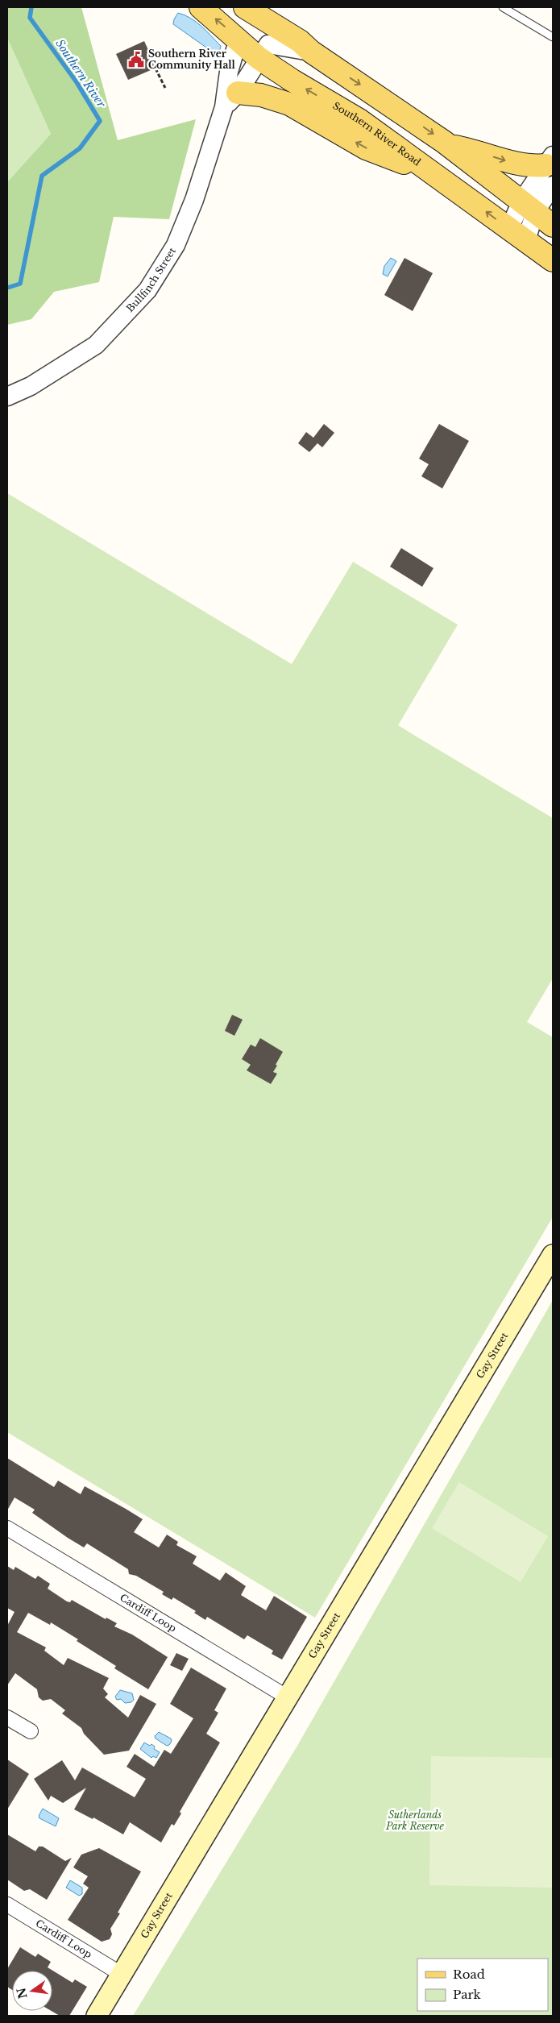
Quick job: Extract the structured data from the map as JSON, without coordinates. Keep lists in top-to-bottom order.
{
  "streets": {
    "main road": ["Southern River Road", "Gay Street"],
    "street": ["Bullfinch Street", "Cardiff Loop"]
  },
  "crossings": [
    ["Southern River Road", "Bullfinch Street"],
    ["Gay Street", "Cardiff Loop"]
  ],
  "water": ["Southern River"],
  "parks": ["Sutherlands Park Reserve"],
  "places": {
    "public building": ["Southern River Community Hall"]
  },
  "legend": ["Road", "Park"],
  "north": "left"
}
